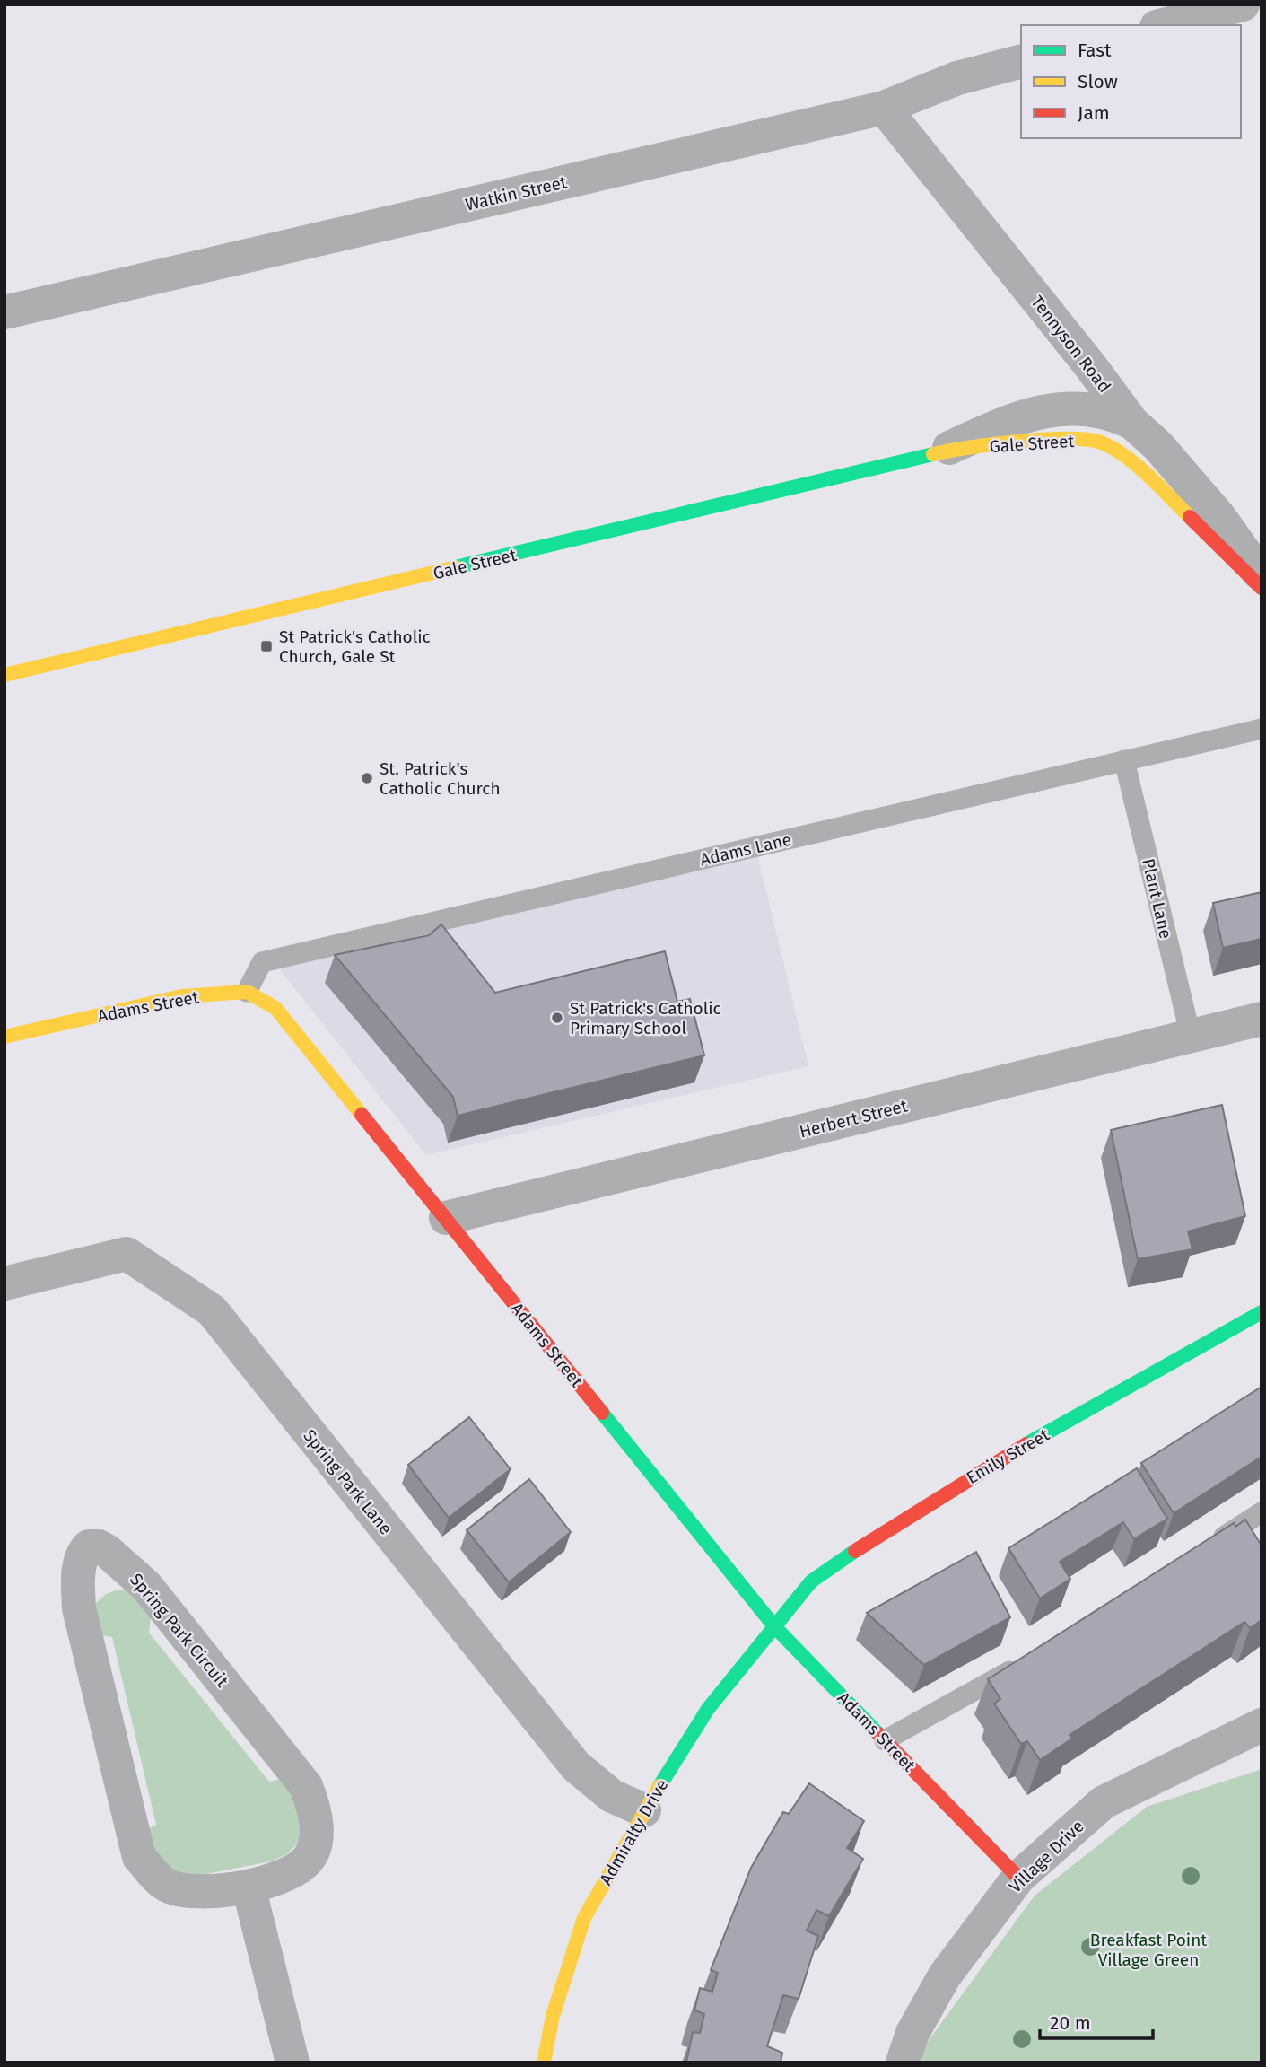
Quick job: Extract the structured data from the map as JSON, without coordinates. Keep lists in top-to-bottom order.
{
  "streets": {
    "street": [
      "Watkin Street",
      "Tennyson Road",
      "Gale Street",
      "Adams Street",
      "Herbert Street",
      "Emily Street",
      "Spring Park Lane",
      "Spring Park Circuit",
      "Admiralty Drive",
      "Village Drive"
    ],
    "lane": ["Adams Lane", "Plant Lane"]
  },
  "crossings": [
    ["Watkin Street", "Tennyson Road"],
    ["Tennyson Road", "Gale Street"],
    ["Adams Lane", "Plant Lane"],
    ["Adams Lane", "Adams Street"],
    ["Plant Lane", "Herbert Street"],
    ["Adams Street", "Herbert Street"],
    ["Adams Street", "Emily Street"],
    ["Adams Street", "Admiralty Drive"],
    ["Adams Street", "Village Drive"],
    ["Emily Street", "Admiralty Drive"],
    ["Spring Park Lane", "Admiralty Drive"]
  ],
  "parks": ["Breakfast Point Village Green"],
  "places": {
    "transit": ["St Patrick's Catholic Church, Gale St"],
    "other": ["St. Patrick's Catholic Church", "St Patrick's Catholic Primary School"]
  },
  "legend": ["Fast", "Slow", "Jam"],
  "scale_bar": "20 m"
}
